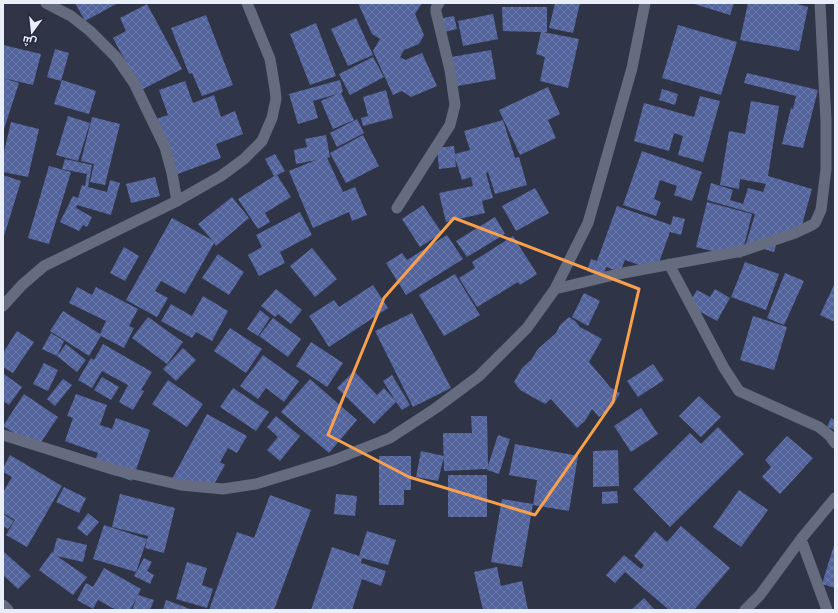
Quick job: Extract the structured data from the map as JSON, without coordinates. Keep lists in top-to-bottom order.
{
  "north": "bottom"
}
